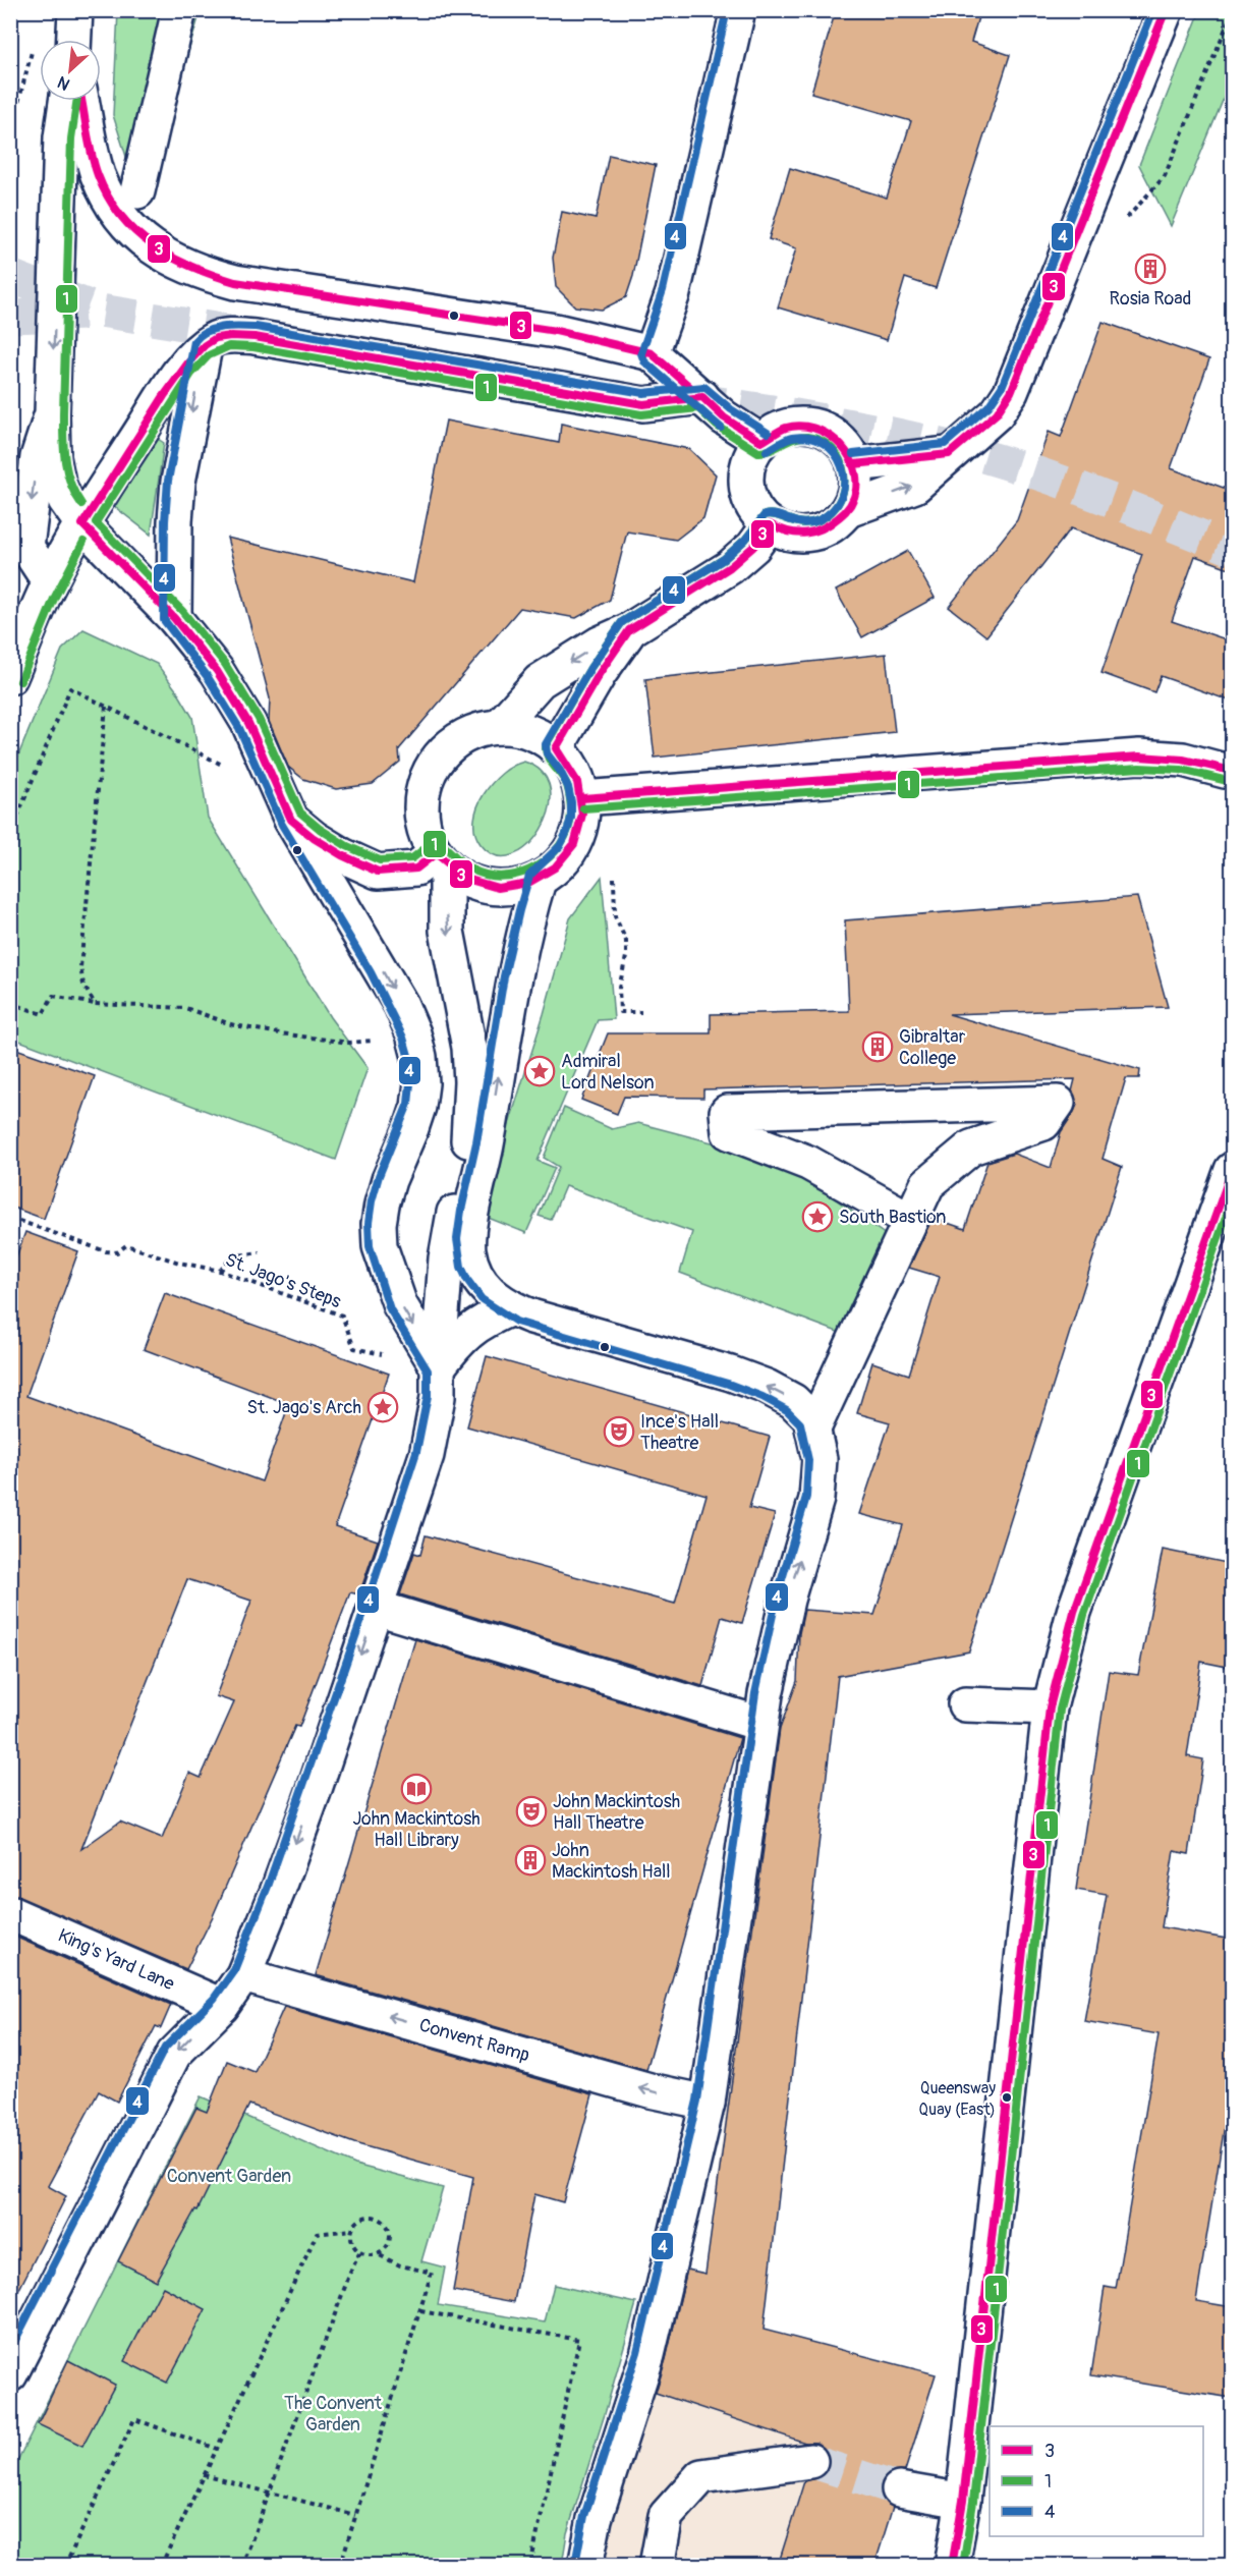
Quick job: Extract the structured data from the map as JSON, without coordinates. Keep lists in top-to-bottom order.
{
  "streets": {
    "street": ["King's Yard Lane", "Convent Ramp"],
    "path": ["St. Jago's Steps"]
  },
  "one_way": ["Convent Ramp"],
  "parks": ["Convent Garden", "The Convent Garden"],
  "places": {
    "building": ["Rosia Road", "Gibraltar College", "John Mackintosh Hall"],
    "place": ["Admiral Lord Nelson", "South Bastion", "St. Jago's Arch"],
    "theatre": ["Ince's Hall Theatre", "John Mackintosh Hall Theatre"],
    "library": ["John Mackintosh Hall Library"],
    "other": ["Queensway Quay (East)"]
  },
  "lines": ["transit line 3", "transit line 4", "transit line 1"],
  "legend": ["3", "1", "4"],
  "north": "bottom left"
}
